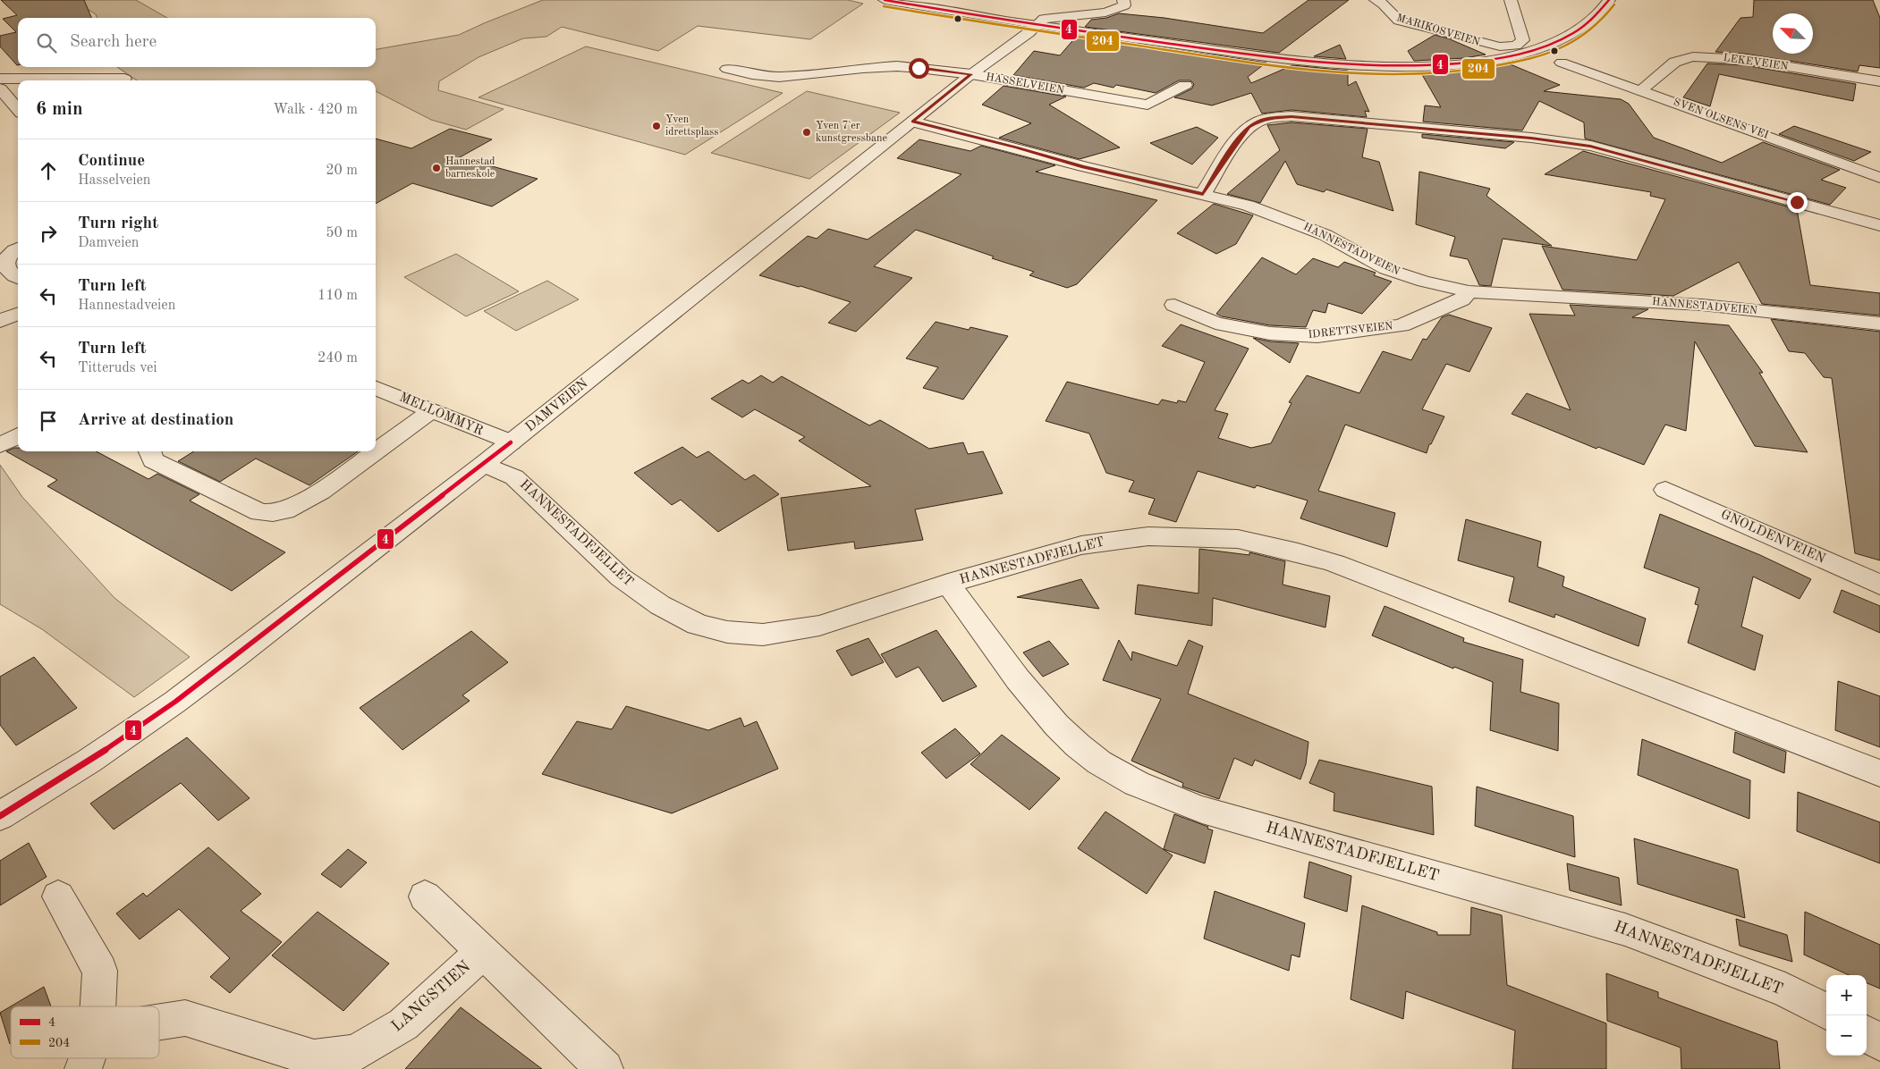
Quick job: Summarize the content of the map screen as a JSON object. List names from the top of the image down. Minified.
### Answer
{"streets":{"street":["MARIKOSVEIEN","LEKEVEIEN","HASSELVEIEN","SVEN OLSENS VEI","HANNESTADVEIEN","IDRETTSVEIEN","DAMVEIEN","MELLOMMYR","HANNESTADFJELLET","GNOLDENVEIEN","LANGSTIEN"]},"crossings":[["LEKEVEIEN","SVEN OLSENS VEI"],["HASSELVEIEN","DAMVEIEN"],["HANNESTADVEIEN","IDRETTSVEIEN"],["HANNESTADVEIEN","DAMVEIEN"],["DAMVEIEN","MELLOMMYR"],["DAMVEIEN","HANNESTADFJELLET"]],"places":["Yven idrettsplass","Yven 7'er kunstgressbane","Hannestad barneskole"],"lines":["transit line 4","transit line 204"],"legend":["4","204"],"north":"top left","page":{"search":"Search here","heading":["6 min","Walk · 420 m"],"list":[["Continue","Hasselveien","20 m"],["Turn right","Damveien","50 m"],["Turn left","Hannestadveien","110 m"],["Turn left","Titteruds vei","240 m"],"Arrive at destination"],"map_buttons":["+","−"]}}
